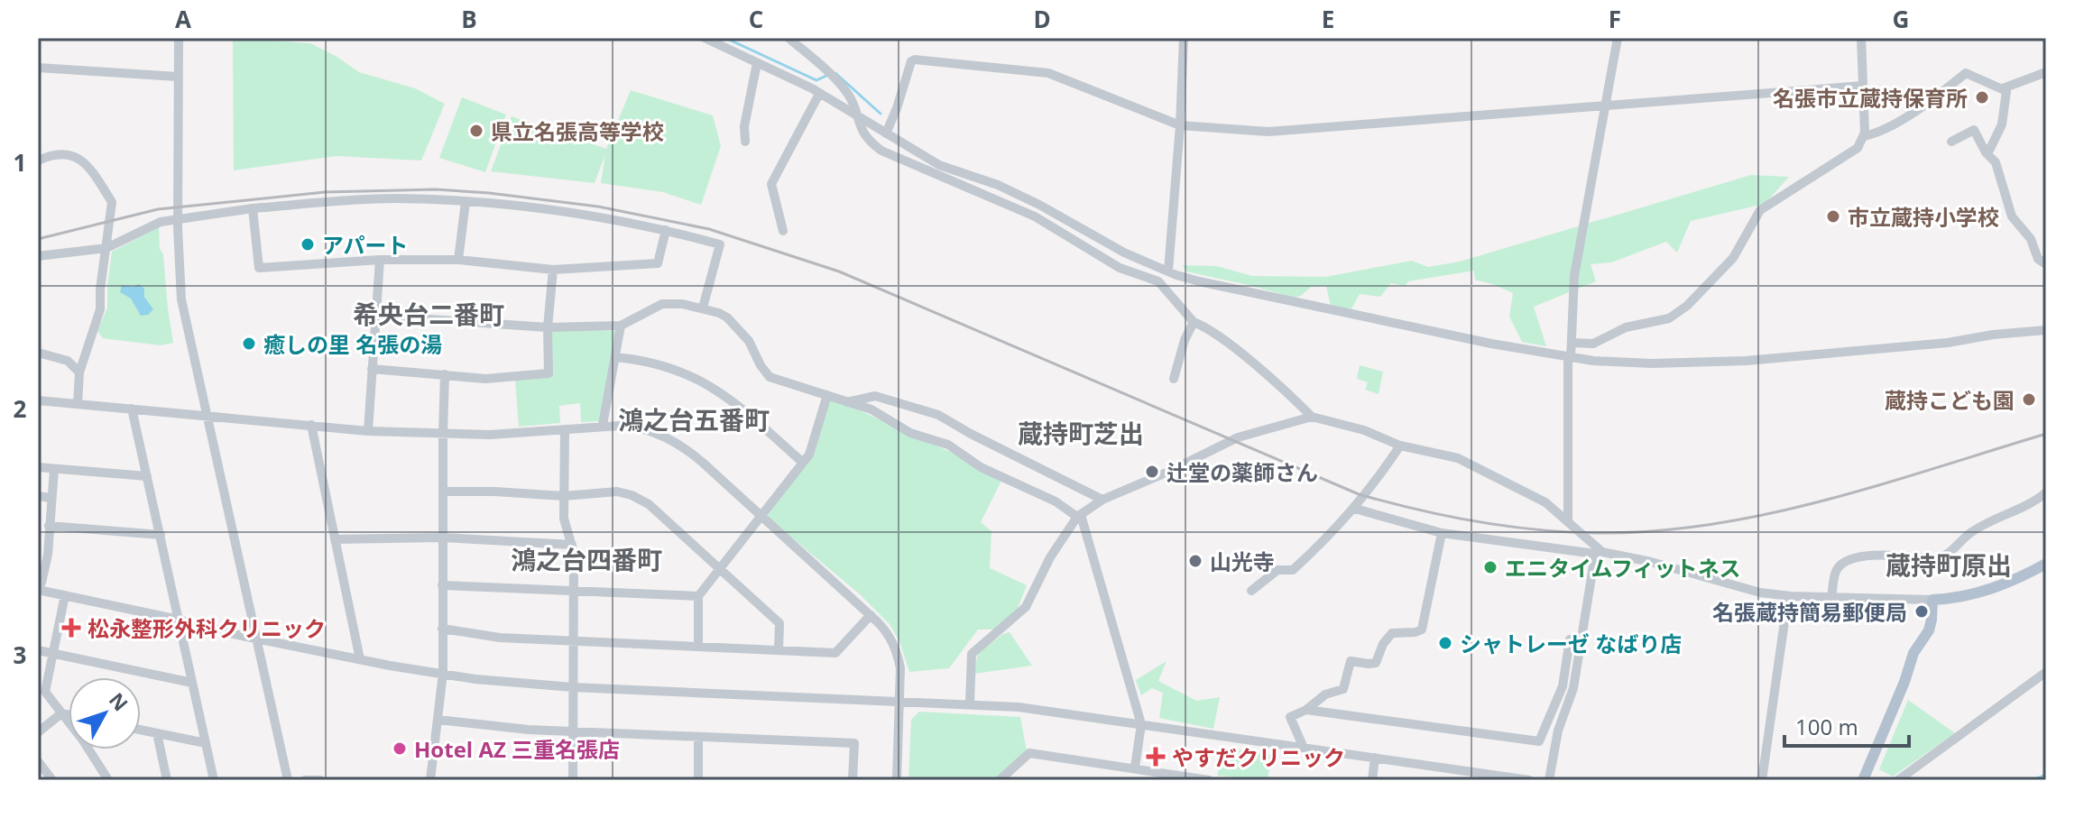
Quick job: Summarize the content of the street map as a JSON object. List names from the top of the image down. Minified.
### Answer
{"districts":["希央台二番町","鴻之台五番町","蔵持町芝出","鴻之台四番町","蔵持町原出"],"places":{"other":["名張市立蔵持保育所","県立名張高等学校","市立蔵持小学校","アパート","癒しの里 名張の湯","蔵持こども園","辻堂の薬師さん","山光寺","エニタイムフィットネス","名張蔵持簡易郵便局","シャトレーゼ なばり店","Hotel AZ 三重名張店"],"health":["松永整形外科クリニック","やすだクリニック"]},"scale_bar":"100 m","north":"top right","grid":{"columns":["A","B","C","D","E","F","G"],"rows":["1","2","3"]}}
